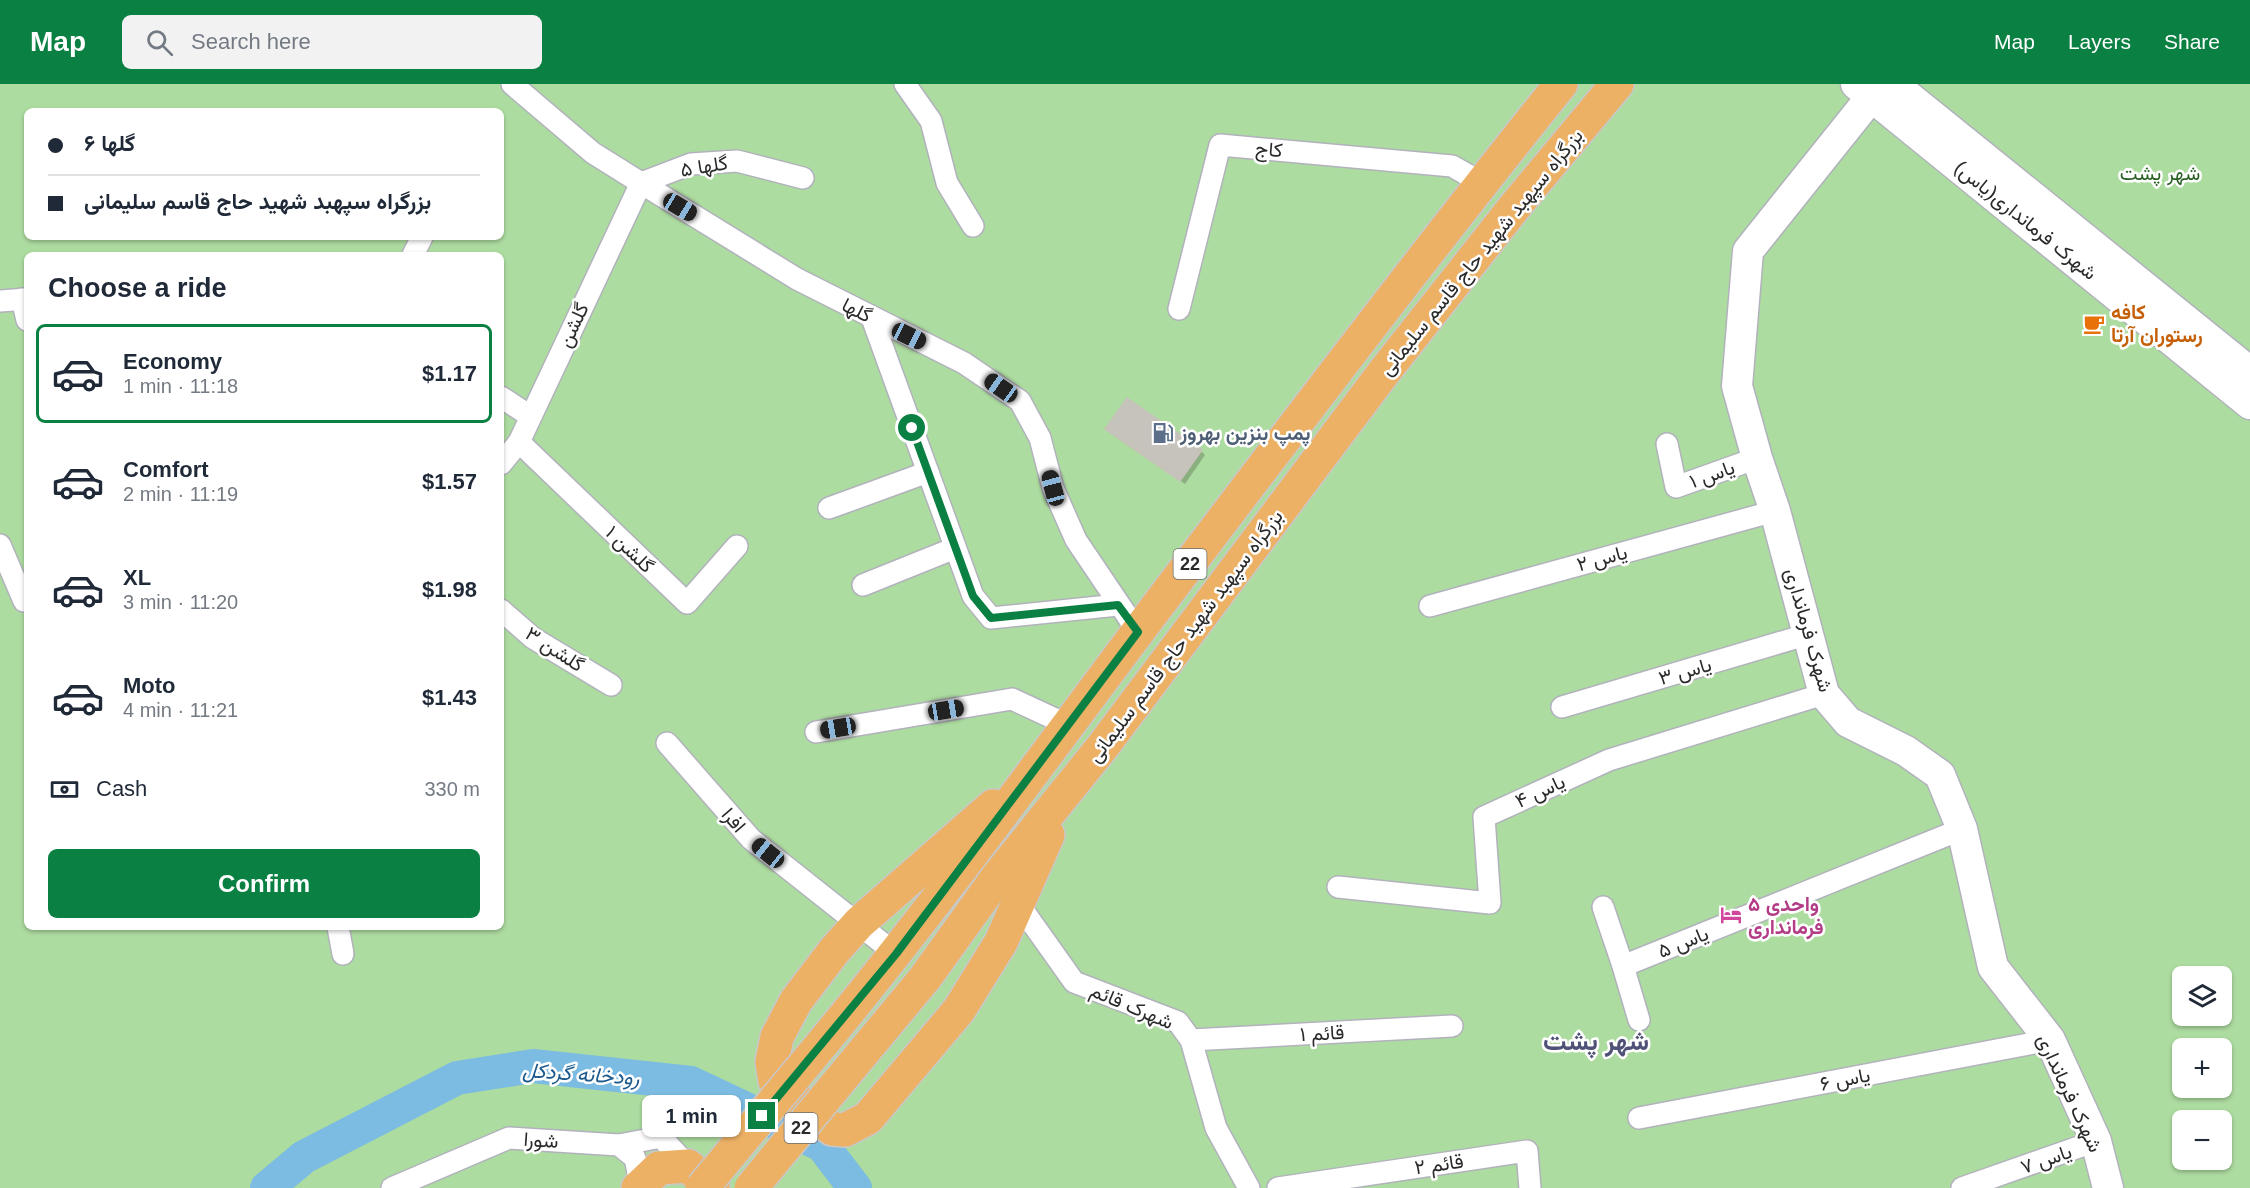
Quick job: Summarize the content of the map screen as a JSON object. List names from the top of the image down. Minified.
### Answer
{"streets":{"highway":["بزرگراه سپهبد شهید حاج قاسم سلیمانی","22"],"street":["کاج","گلها ۵","شهرک فرمانداری(یاس)","گلها","گلشن","یاس ۱","گلشن ۱","یاس ۲","شهرک فرمانداری","گلشن ۳","یاس ۳","یاس ۴","افرا","یاس ۵","شهرک قائم","قائم ۱","یاس ۶","شورا","یاس ۷","قائم ۲"]},"crossings":[["کاج","بزرگراه سپهبد شهید حاج قاسم سلیمانی"],["گلها ۵","گلها"],["گلها ۵","گلشن"],["شهرک فرمانداری(یاس)","شهرک فرمانداری"],["بزرگراه سپهبد شهید حاج قاسم سلیمانی","گلها"],["بزرگراه سپهبد شهید حاج قاسم سلیمانی","افرا"],["بزرگراه سپهبد شهید حاج قاسم سلیمانی","شهرک قائم"],["بزرگراه سپهبد شهید حاج قاسم سلیمانی","شورا"],["گلها","گلشن"],["گلشن","گلشن ۱"],["یاس ۱","شهرک فرمانداری"],["یاس ۲","شهرک فرمانداری"],["شهرک فرمانداری","یاس ۳"],["شهرک فرمانداری","یاس ۴"],["شهرک فرمانداری","یاس ۵"],["شهرک فرمانداری","یاس ۶"],["شهرک فرمانداری","یاس ۷"],["شهرک قائم","قائم ۱"]],"districts":["شهر پشت"],"water":["رودخانه گردکل"],"parks":["شهر پشت"],"places":{"cafe":["کافه رستوران آرتا"],"fuel station":["پمپ بنزین بهروز"],"hotel":["۵ واحدی فرمانداری"]},"page":{"header":"Map","search":"Search here","nav":["Map","Layers","Share"],"banner":["گلها ۶","بزرگراه سپهبد شهید حاج قاسم سلیمانی"],"heading":"Choose a ride","list":[{"name":"Economy","note":"1 min · 11:18","value":"$1.17"},{"name":"Comfort","note":"2 min · 11:19","value":"$1.57"},{"name":"XL","note":"3 min · 11:20","value":"$1.98"},{"name":"Moto","note":"4 min · 11:21","value":"$1.43"}],"pay":["Cash","330 m"],"buttons":"Confirm","map_buttons":["+","−"],"bubble":"1 min"}}
